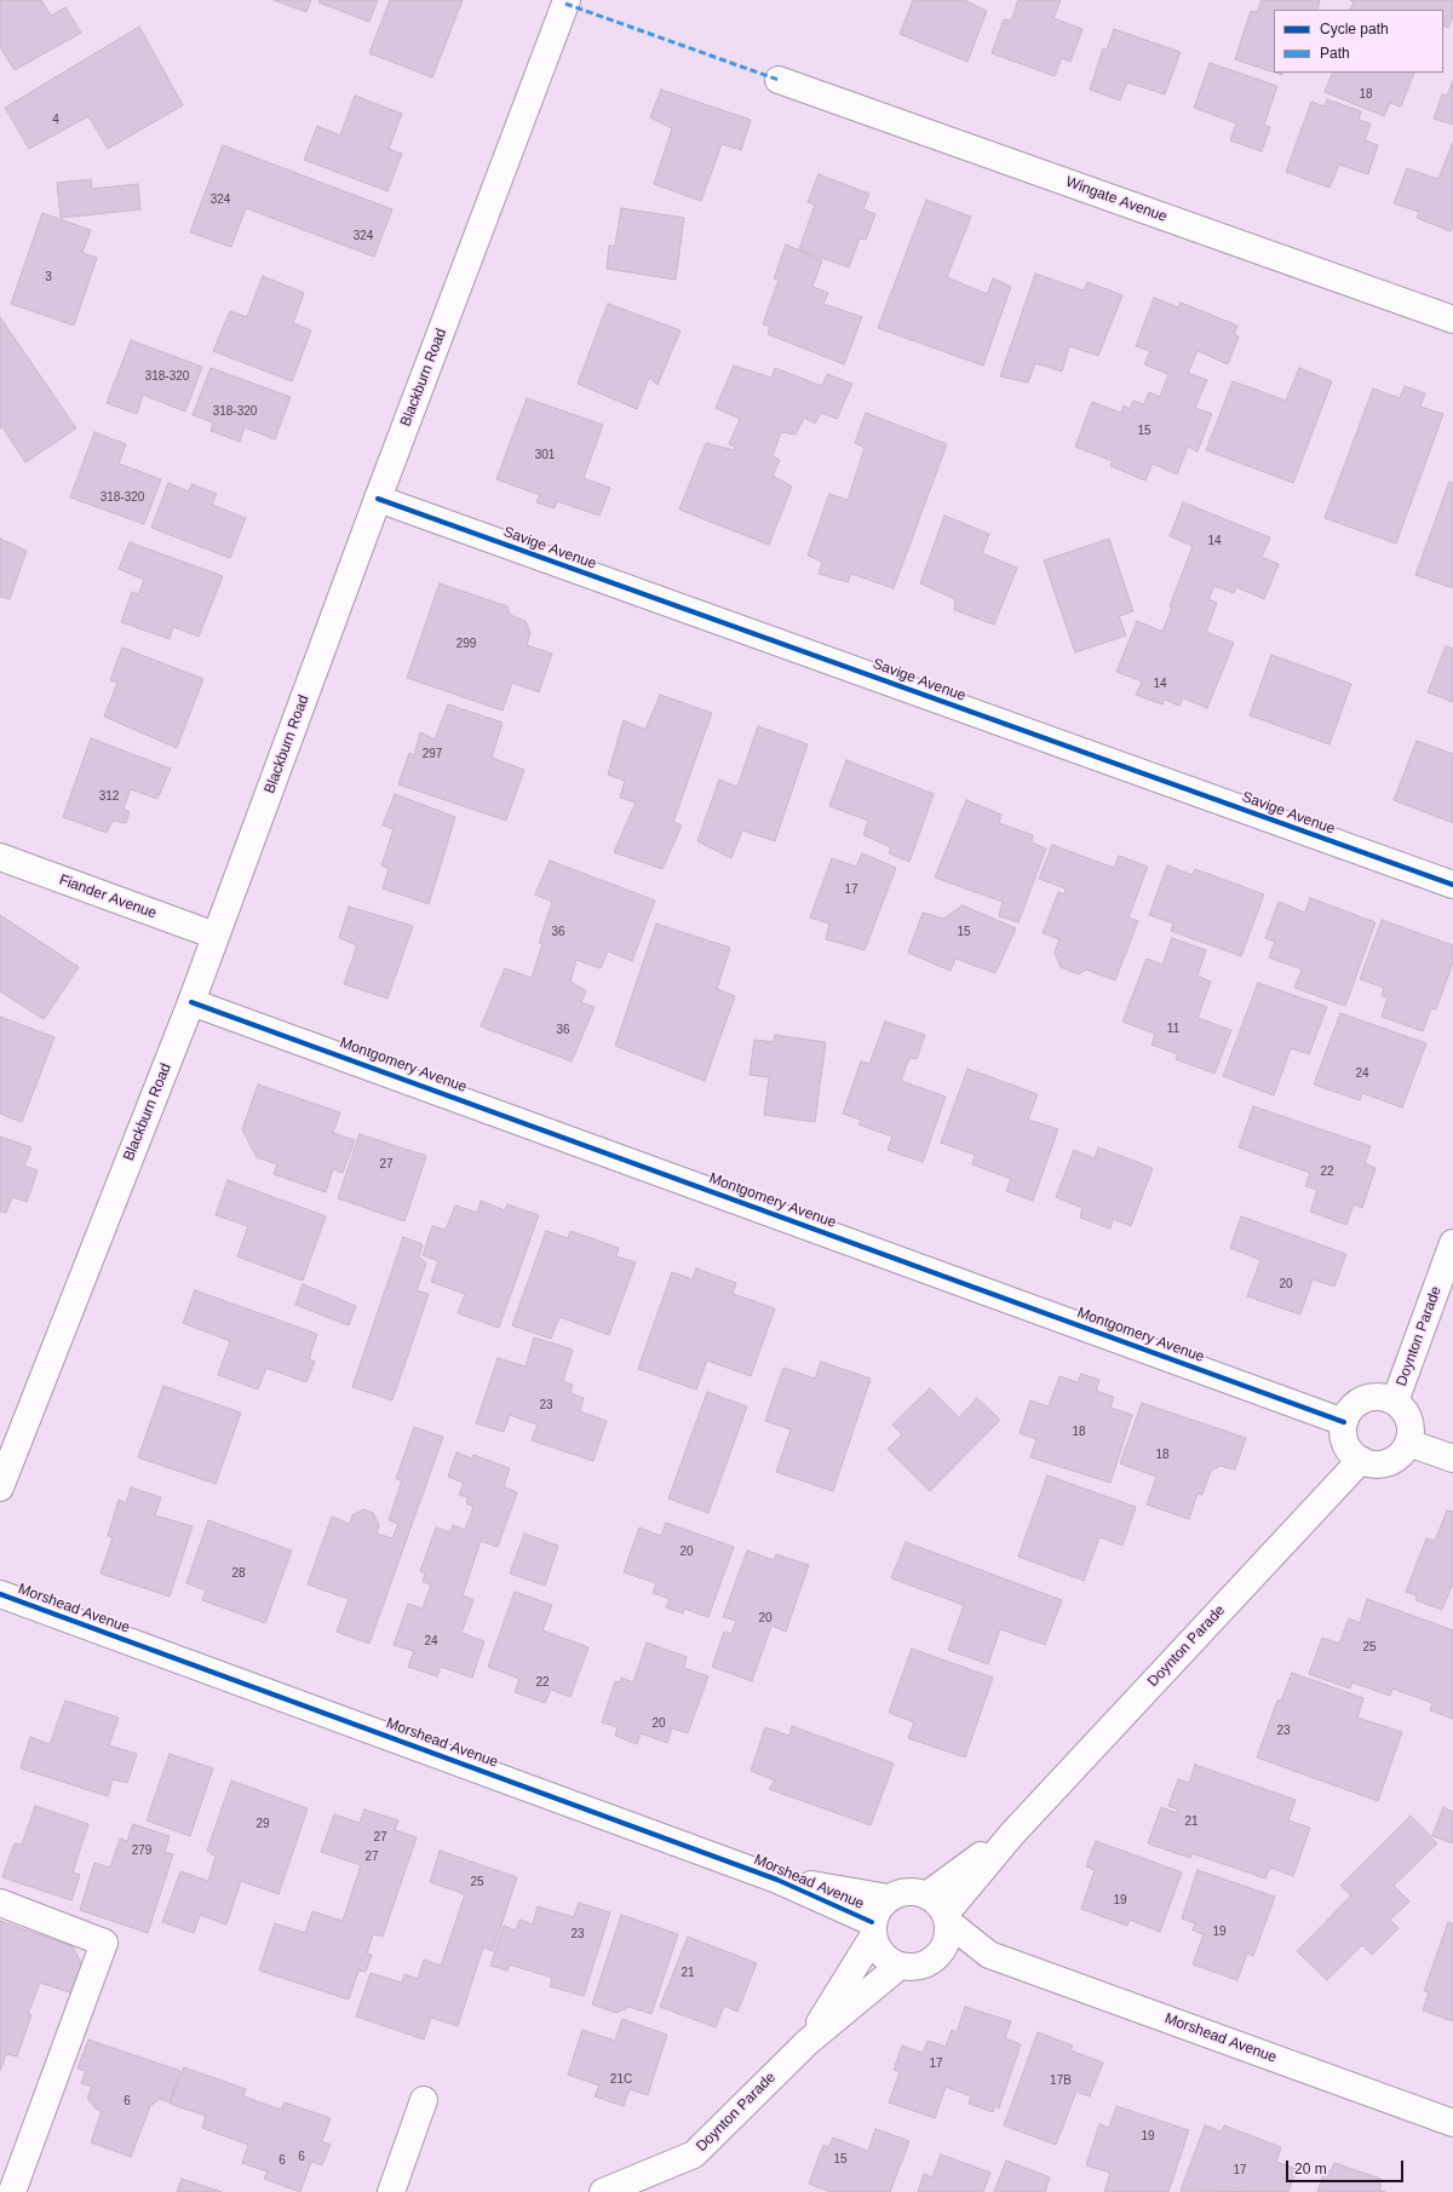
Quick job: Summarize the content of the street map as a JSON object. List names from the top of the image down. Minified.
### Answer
{"streets":{"street":["Wingate Avenue","Blackburn Road","Savige Avenue","Fiander Avenue","Montgomery Avenue","Doynton Parade","Morshead Avenue"]},"crossings":[["Blackburn Road","Savige Avenue"],["Blackburn Road","Fiander Avenue"],["Blackburn Road","Montgomery Avenue"],["Montgomery Avenue","Doynton Parade"],["Doynton Parade","Morshead Avenue"]],"house_numbers":["18","4","324","324","3","318-320","318-320","15","301","318-320","14","299","14","297","312","17","36","15","11","36","24","27","22","20","23","18","18","20","28","20","24","25","22","20","23","21","29","27","279","27","25","19","19","23","21","17","21C","17B","6","19","6","15","6","17"],"legend":["Cycle path","Path"],"scale_bar":"20 m"}
